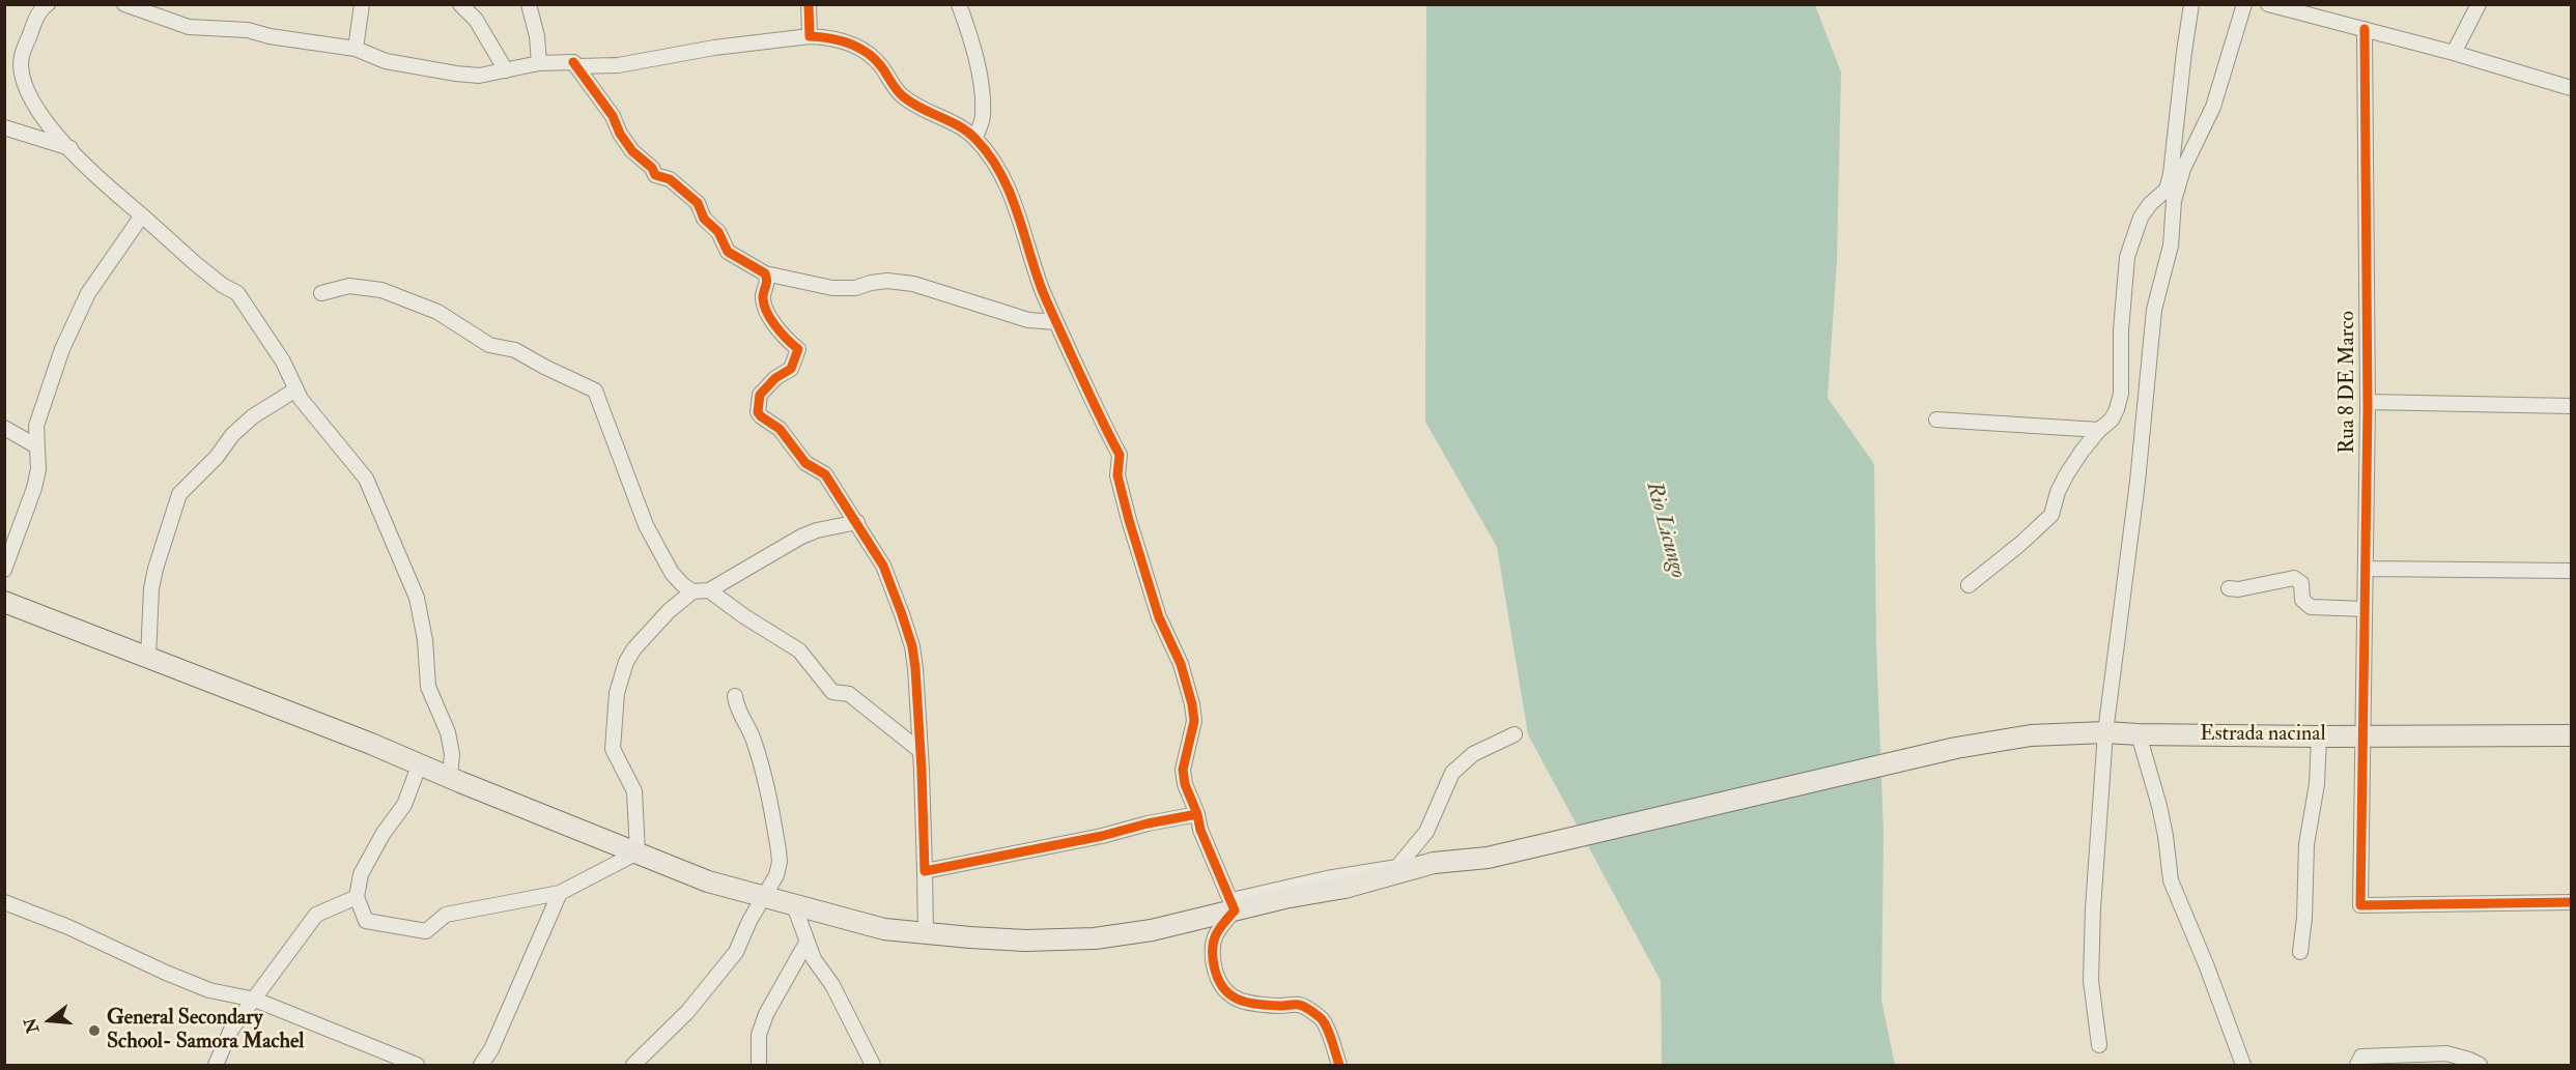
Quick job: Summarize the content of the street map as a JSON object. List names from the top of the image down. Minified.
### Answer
{"streets":{"highway":["Estrada nacinal"],"street":["Rua 8 DE Marco"]},"crossings":[["Rua 8 DE Marco","Estrada nacinal"]],"water":["Rio Licungo"],"places":["General Secondary School- Samora Machel"],"north":"left"}
